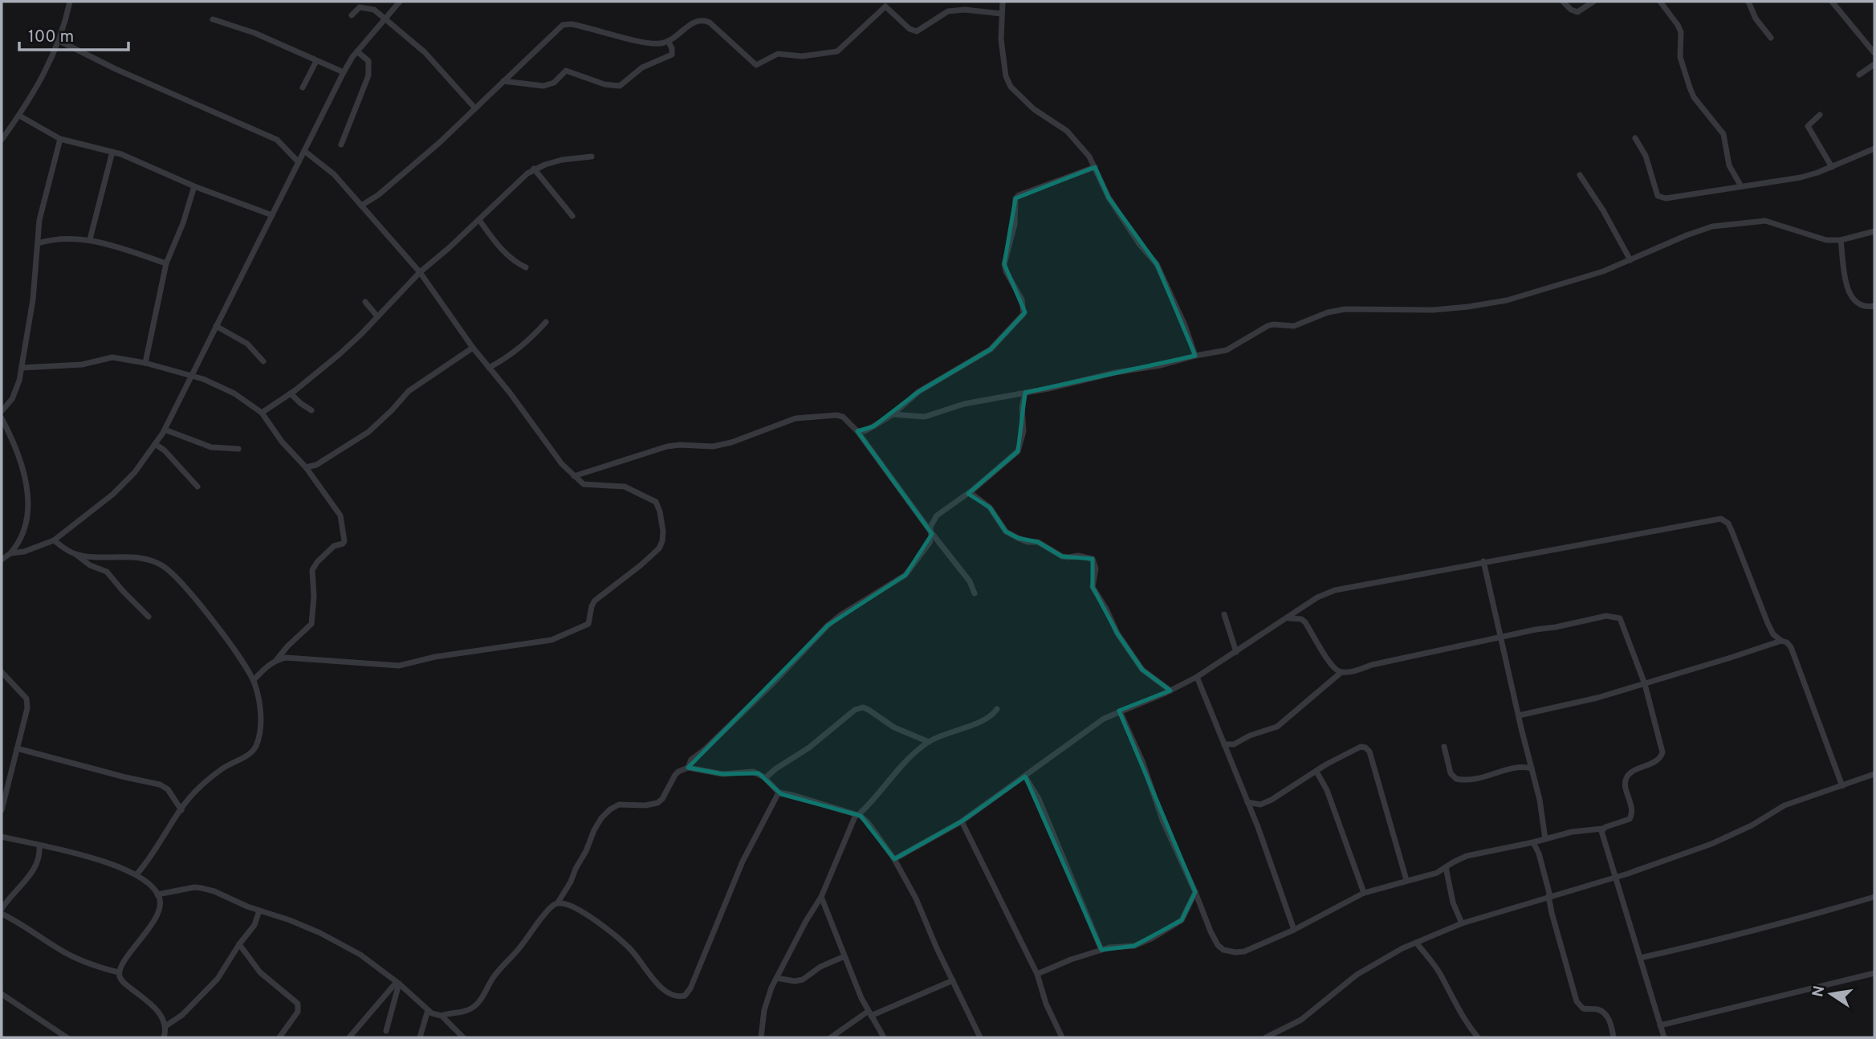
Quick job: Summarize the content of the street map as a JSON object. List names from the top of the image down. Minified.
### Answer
{"scale_bar":"100 m","north":"left"}
